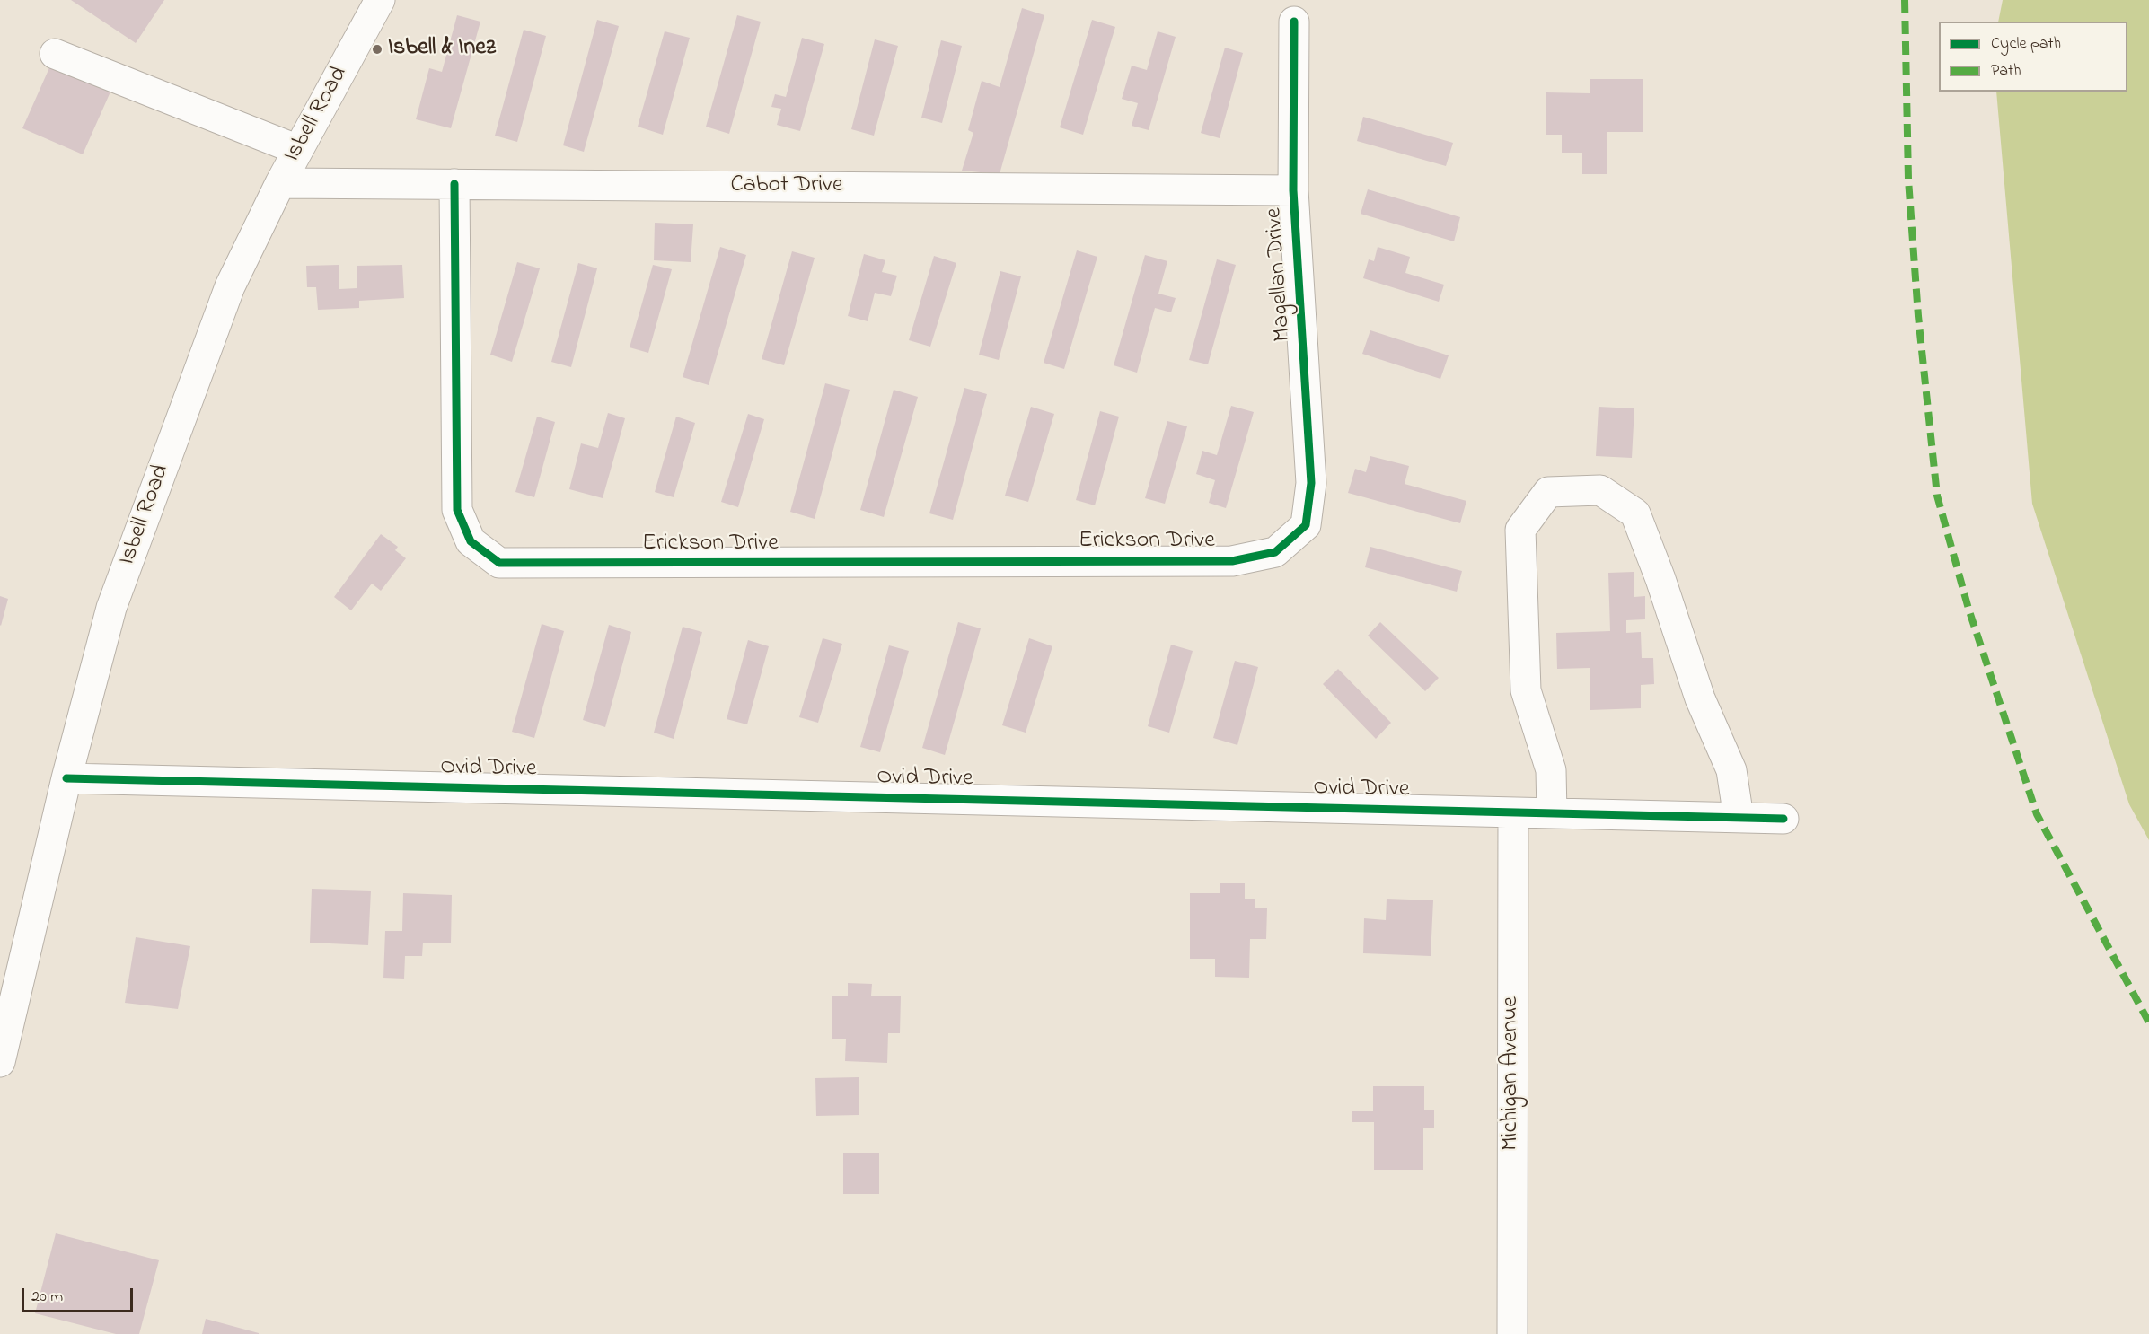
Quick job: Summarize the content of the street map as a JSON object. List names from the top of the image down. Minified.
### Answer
{"streets":{"street":["Isbell Road","Cabot Drive","Magellan Drive","Erickson Drive","Ovid Drive","Michigan Avenue"]},"crossings":[["Isbell Road","Cabot Drive"],["Isbell Road","Ovid Drive"],["Cabot Drive","Magellan Drive"],["Cabot Drive","Erickson Drive"],["Magellan Drive","Erickson Drive"],["Ovid Drive","Michigan Avenue"]],"places":["Isbell & Inez"],"legend":["Cycle path","Path"],"scale_bar":"20 m"}
